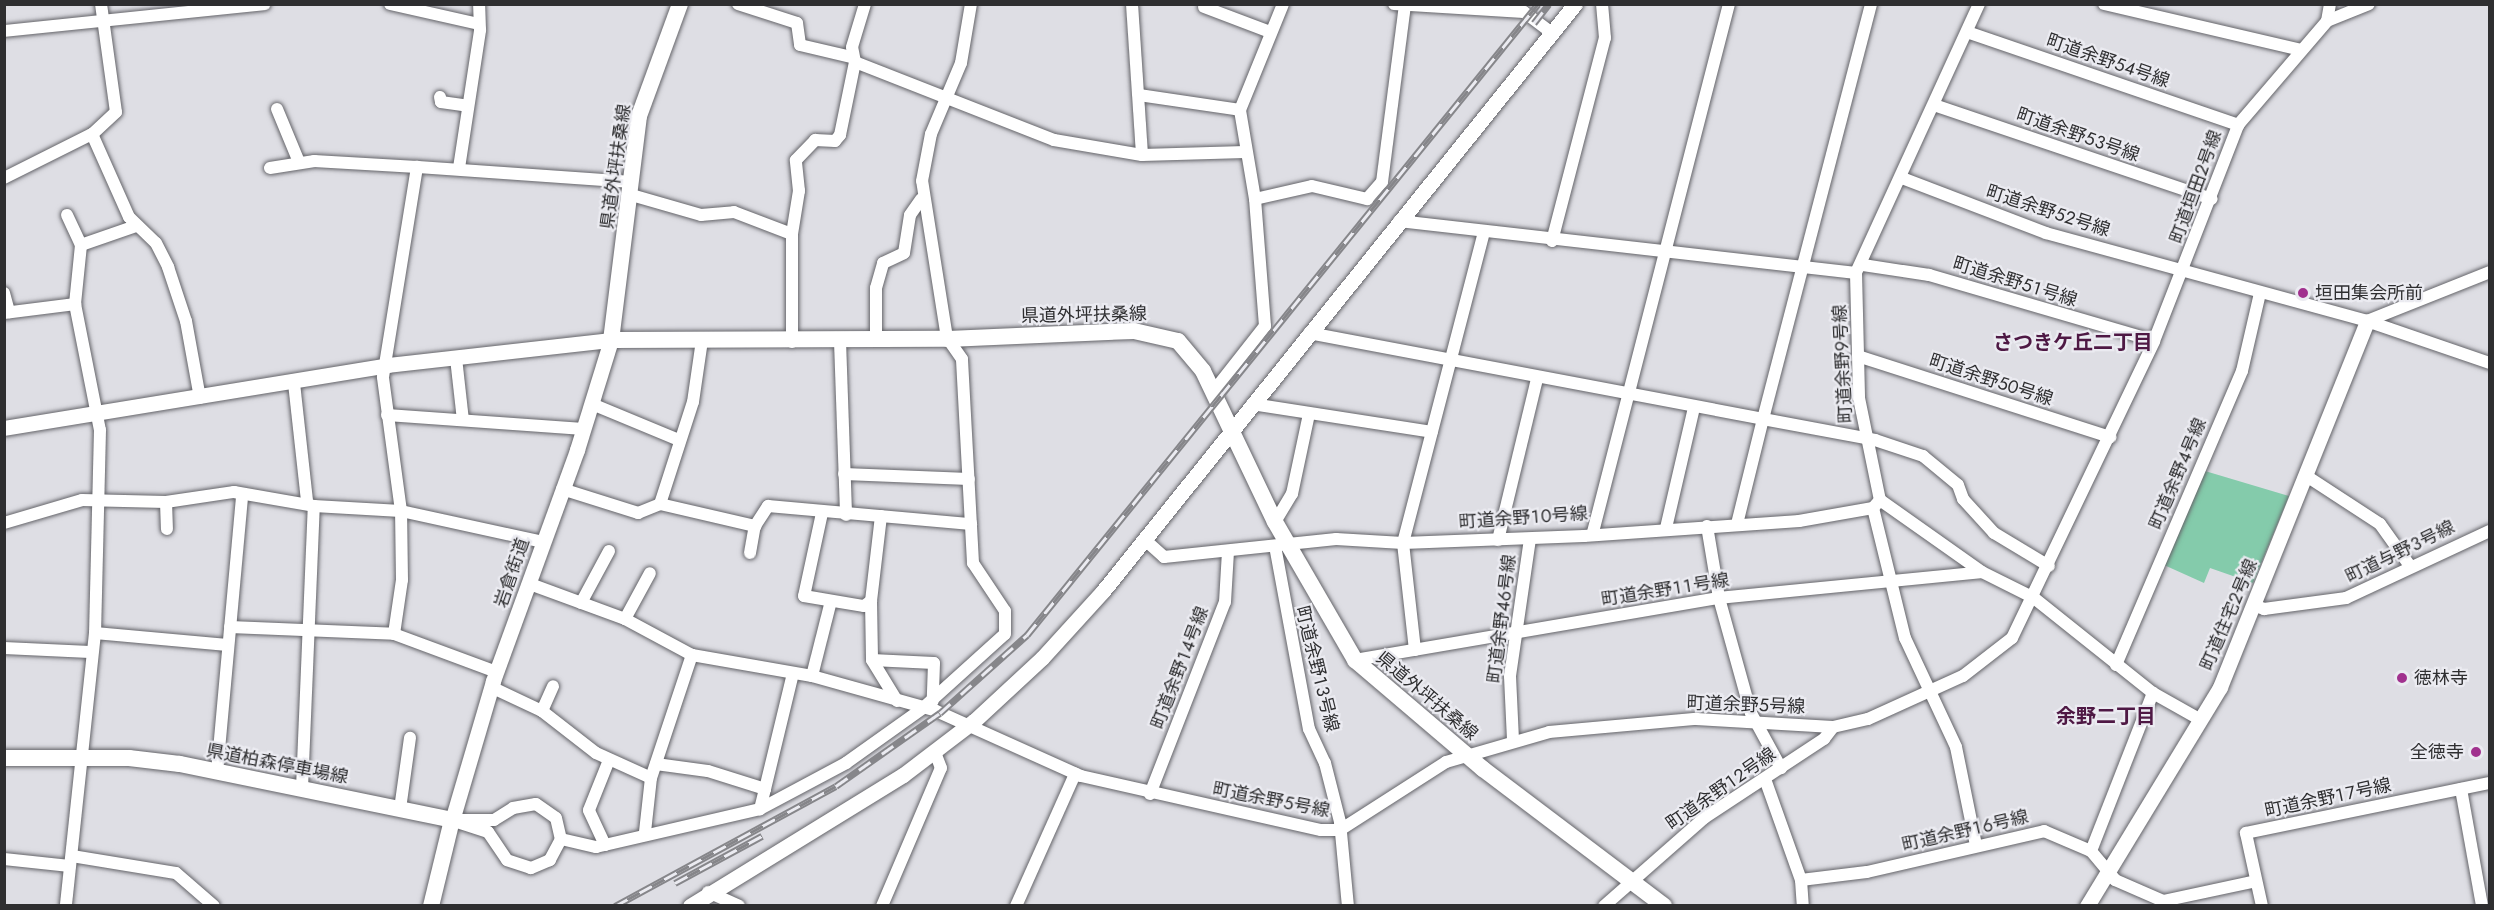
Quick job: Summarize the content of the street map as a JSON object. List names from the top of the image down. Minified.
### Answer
{"streets":{"main road":["県道外坪扶桑線","県道柏森停車場線"],"street":["町道余野５４号線","町道余野５３号線","町道垣田２号線","町道余野５２号線","町道余野５１号線","町道余野９号線","町道余野５０号線","町道余野４号線","町道余野１０号線","町道与野３号線","岩倉街道","町道余野１１号線","町道住宅２号線","町道余野４６号線","町道余野１４号線","町道余野１３号線","町道余野５号線","町道余野１２号線","町道余野１７号線","町道余野１６号線"]},"crossings":[["町道余野５４号線","町道垣田２号線"],["町道余野５４号線","町道余野９号線"],["町道余野５３号線","町道垣田２号線"],["町道余野５３号線","町道余野９号線"],["県道外坪扶桑線","町道余野１０号線"],["県道外坪扶桑線","岩倉街道"],["県道外坪扶桑線","町道余野１１号線"],["県道外坪扶桑線","町道余野１３号線"],["県道外坪扶桑線","町道余野５号線"],["県道外坪扶桑線","町道余野１２号線"],["町道垣田２号線","町道余野５２号線"],["町道垣田２号線","町道余野５号線"],["町道余野５２号線","町道余野９号線"],["町道余野５２号線","町道余野４号線"],["町道余野５２号線","町道住宅２号線"],["町道余野５２号線","町道余野５号線"],["町道余野５１号線","町道余野９号線"],["町道余野５１号線","町道余野５号線"],["町道余野９号線","町道余野５０号線"],["町道余野９号線","町道余野１０号線"],["町道余野９号線","町道余野１１号線"],["町道余野９号線","町道余野５号線"],["町道余野９号線","町道余野１６号線"],["町道余野５０号線","町道余野５号線"],["町道余野１０号線","町道余野４６号線"],["町道余野１０号線","町道余野１４号線"],["町道余野１０号線","町道余野１３号線"],["町道与野３号線","町道住宅２号線"],["岩倉街道","町道余野５号線"],["岩倉街道","県道柏森停車場線"],["町道余野１１号線","町道余野４６号線"],["町道住宅２号線","町道余野１６号線"],["町道余野４６号線","町道余野５号線"],["町道余野１４号線","町道余野５号線"],["町道余野１３号線","町道余野５号線"],["町道余野５号線","町道余野１２号線"],["町道余野１７号線","町道余野１６号線"]],"districts":["さつきケ丘二丁目","余野二丁目"],"places":["垣田集会所前","徳林寺","全徳寺"]}
